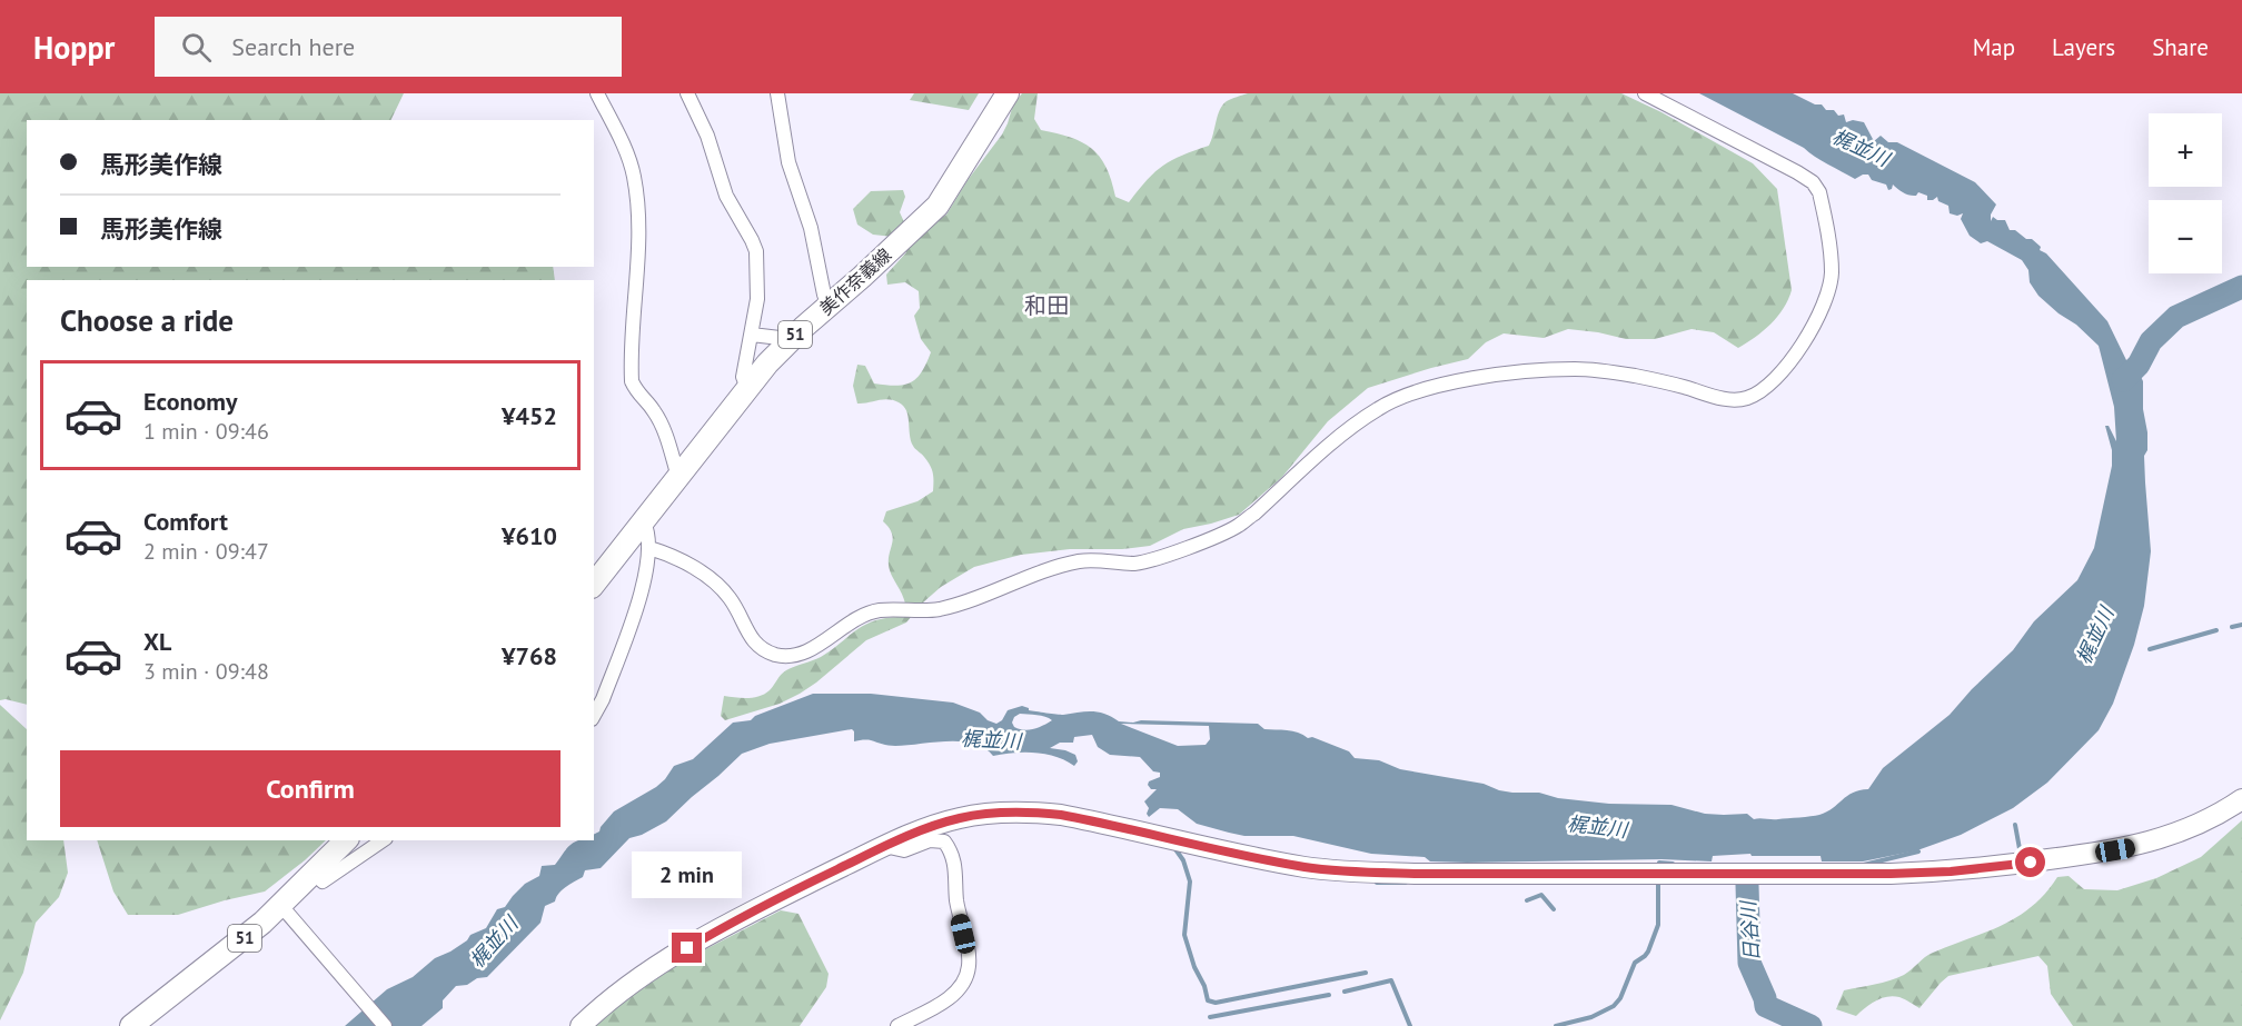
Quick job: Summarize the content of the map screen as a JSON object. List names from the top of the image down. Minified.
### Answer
{"streets":{"main road":["美作奈義線","51"]},"districts":["和田"],"water":["梶並川","日谷川"],"page":{"header":"Hoppr","search":"Search here","nav":["Map","Layers","Share"],"map_buttons":["+","−"],"banner":["馬形美作線","馬形美作線"],"heading":"Choose a ride","list":[{"name":"Economy","note":"1 min · 09:46","value":"¥452"},{"name":"Comfort","note":"2 min · 09:47","value":"¥610"},{"name":"XL","note":"3 min · 09:48","value":"¥768"}],"buttons":"Confirm","bubble":"2 min"}}
